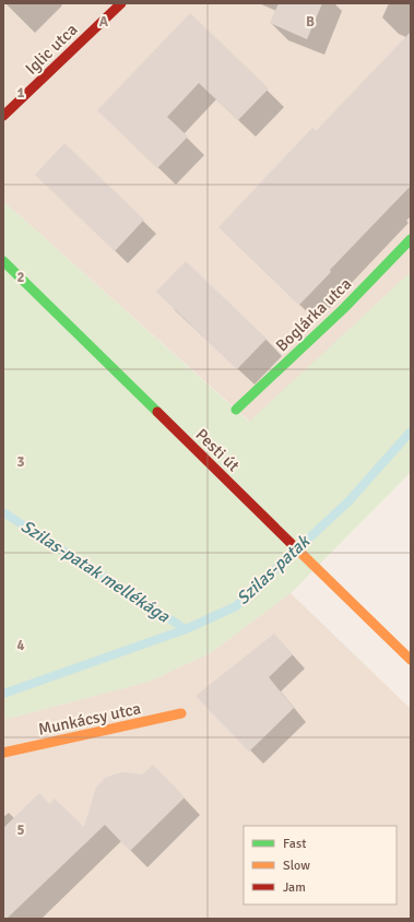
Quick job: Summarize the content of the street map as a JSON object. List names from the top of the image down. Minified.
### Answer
{"streets":{"street":["Iglic utca","Boglárka utca","Pesti út","Munkácsy utca"]},"water":["Szilas-patak","Szilas-patak mellékága"],"legend":["Fast","Slow","Jam"],"grid":{"columns":["A","B"],"rows":["1","2","3","4","5"]}}
